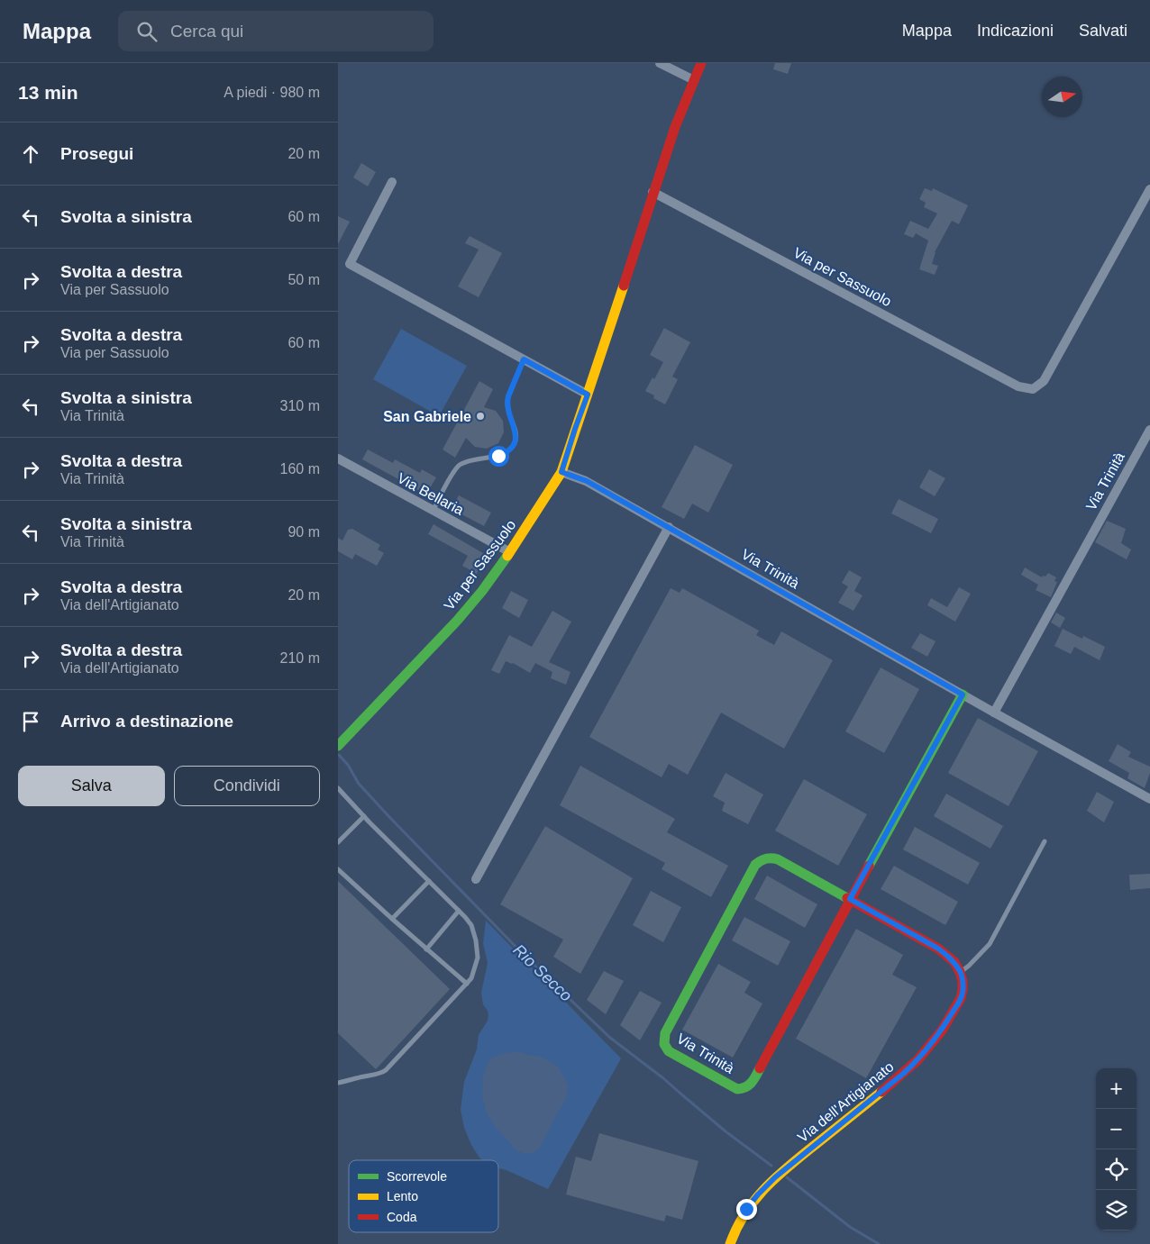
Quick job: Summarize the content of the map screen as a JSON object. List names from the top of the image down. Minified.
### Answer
{"streets":{"street":["Via per Sassuolo","Via Trinità","Via Bellaria","Via dell'Artigianato"]},"crossings":[["Via per Sassuolo","Via Trinità"],["Via per Sassuolo","Via Bellaria"],["Via Trinità","Via dell'Artigianato"]],"water":["Rio Secco"],"places":["San Gabriele"],"legend":["Scorrevole","Lento","Coda"],"north":"right","page":{"header":"Mappa","search":"Cerca qui","nav":["Mappa","Indicazioni","Salvati"],"heading":["13 min","A piedi · 980 m"],"list":[["Prosegui","20 m"],["Svolta a sinistra","60 m"],["Svolta a destra","Via per Sassuolo","50 m"],["Svolta a destra","Via per Sassuolo","60 m"],["Svolta a sinistra","Via Trinità","310 m"],["Svolta a destra","Via Trinità","160 m"],["Svolta a sinistra","Via Trinità","90 m"],["Svolta a destra","Via dell'Artigianato","20 m"],["Svolta a destra","Via dell'Artigianato","210 m"],"Arrivo a destinazione"],"buttons":["Salva","Condividi"],"map_buttons":["+","−"]}}
